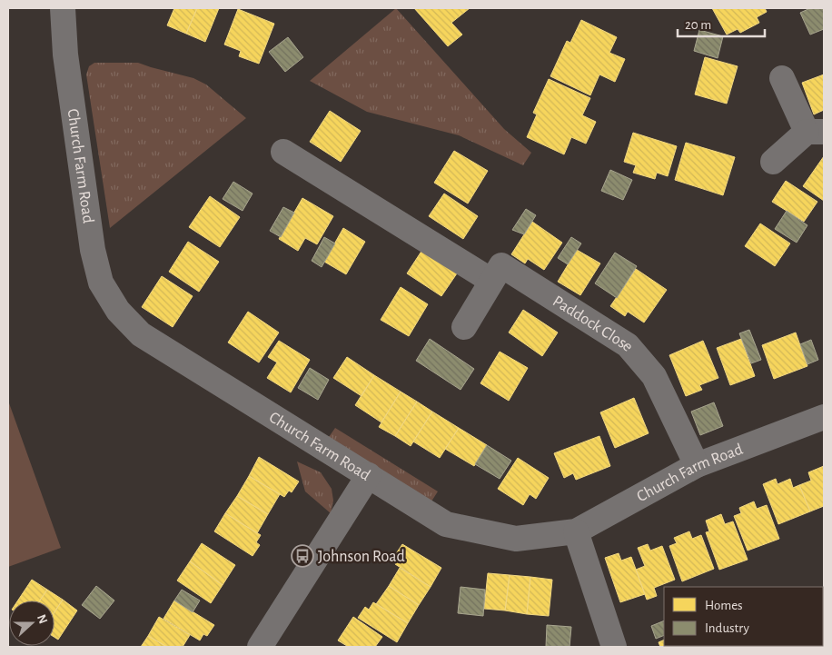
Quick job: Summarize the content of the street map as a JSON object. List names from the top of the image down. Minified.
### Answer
{"streets":{"street":["Church Farm Road","Paddock Close"]},"crossings":[["Church Farm Road","Paddock Close"]],"places":{"bus stop":["Johnson Road"]},"legend":["Homes","Industry"],"scale_bar":"20 m","north":"right"}
